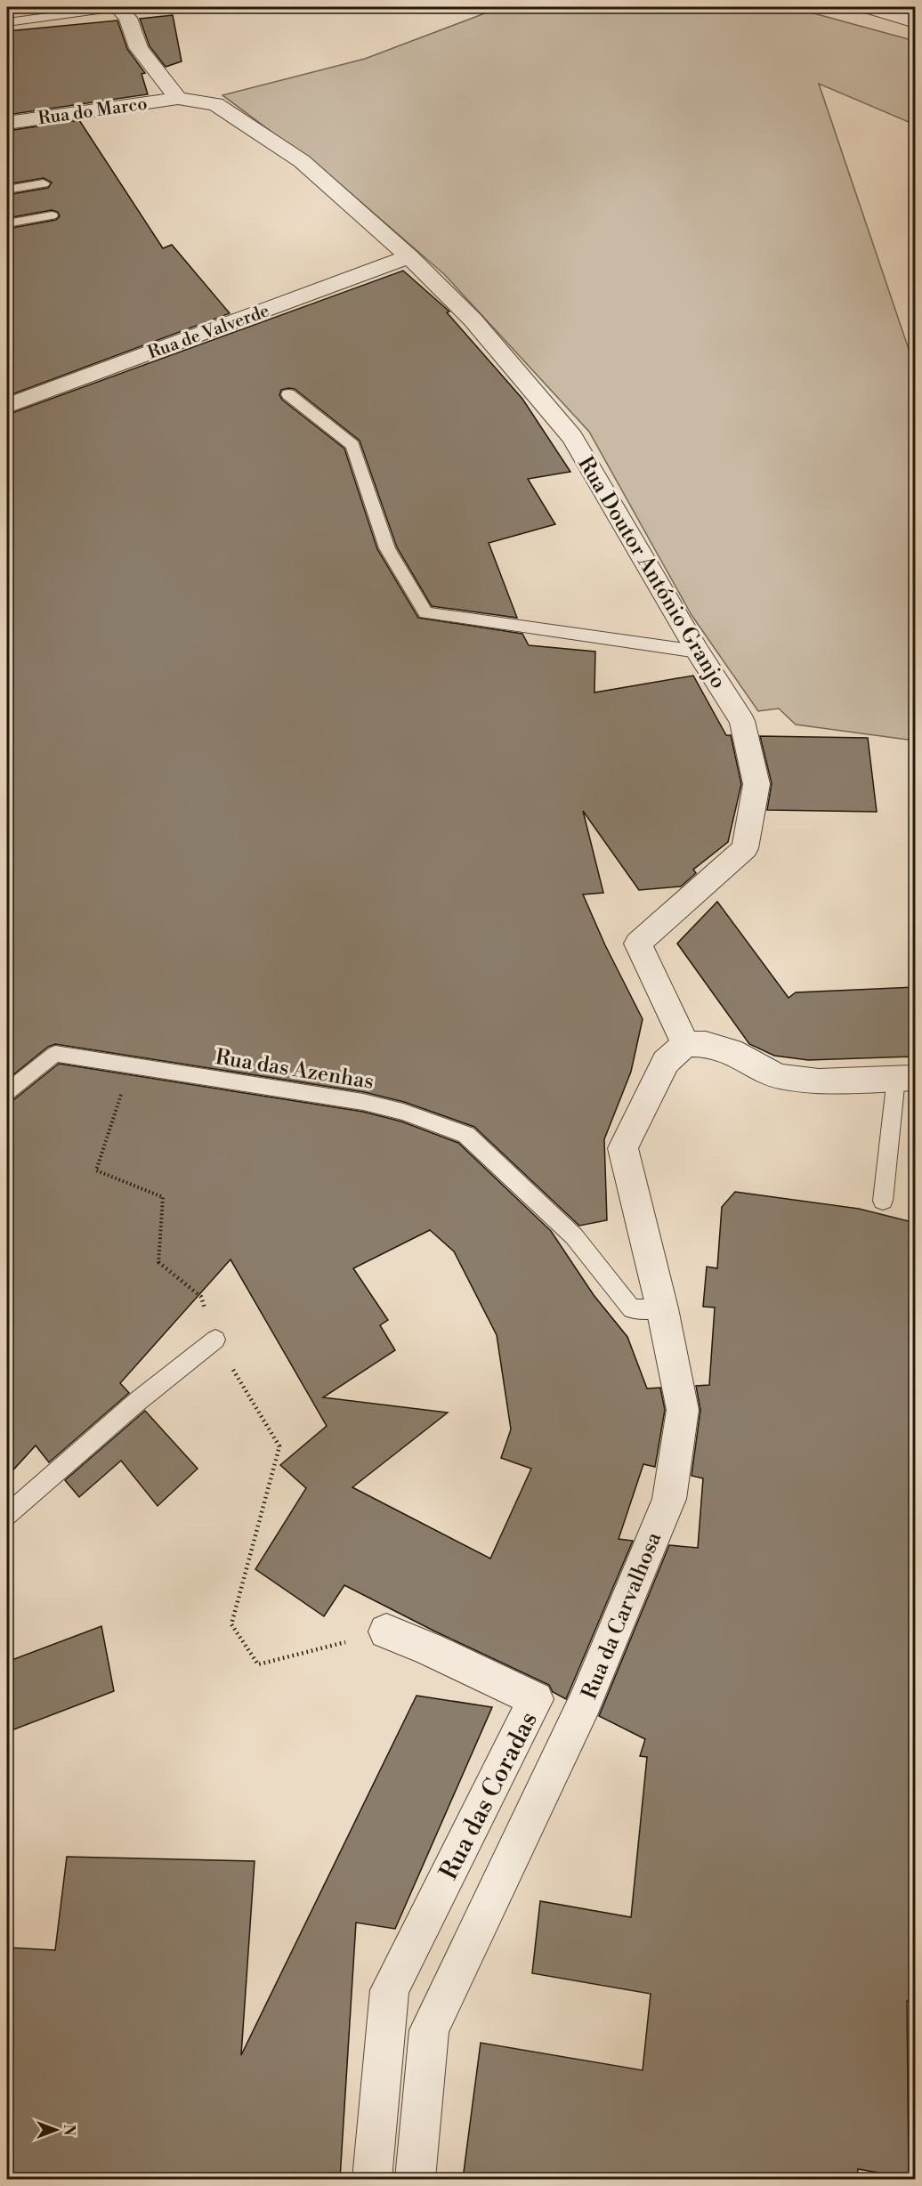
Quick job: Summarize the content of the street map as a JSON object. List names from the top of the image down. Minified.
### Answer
{"streets":{"street":["Rua do Marco","Rua de Valverde","Rua Doutor António Granjo","Rua da Carvalhosa","Rua das Coradas"],"lane":["Rua das Azenhas"]},"crossings":[["Rua do Marco","Rua Doutor António Granjo"],["Rua de Valverde","Rua Doutor António Granjo"],["Rua Doutor António Granjo","Rua da Carvalhosa"],["Rua das Azenhas","Rua da Carvalhosa"]],"north":"right"}
